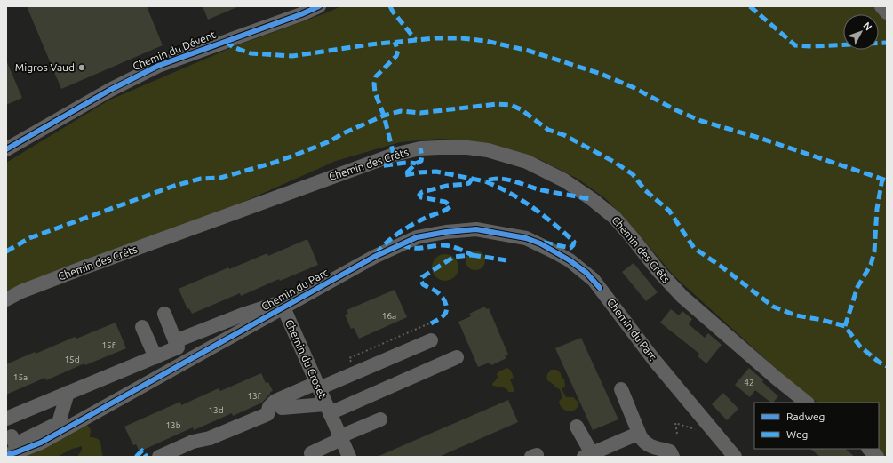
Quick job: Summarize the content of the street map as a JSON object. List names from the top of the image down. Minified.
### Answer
{"streets":{"street":["Chemin du Dévent","Chemin des Crêts","Chemin du Parc","Chemin du Croset"]},"crossings":[["Chemin du Parc","Chemin du Croset"]],"places":["Migros Vaud"],"house_numbers":["16a","15f","15d","15a","42","13f","13d","13b"],"legend":["Radweg","Weg"],"north":"top right"}
